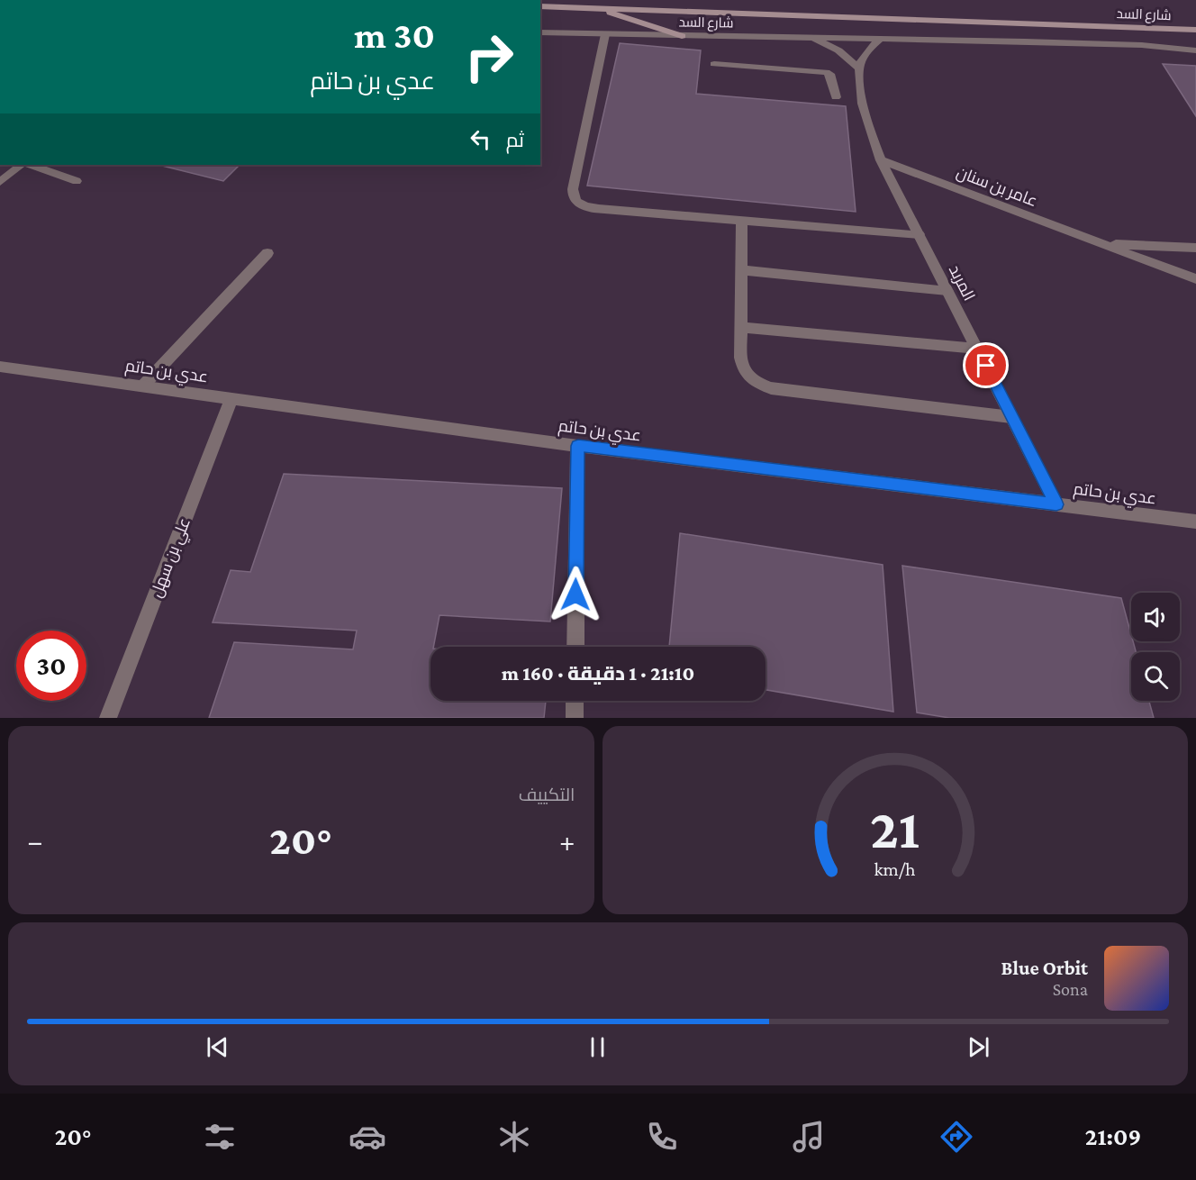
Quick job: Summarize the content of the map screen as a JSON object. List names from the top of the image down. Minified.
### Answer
{"streets":{"main road":["شارع السد"],"street":["عامر بن سنان","المربد","عدي بن حاتم","علي بن سهل"]},"crossings":[["عامر بن سنان","المربد"],["المربد","عدي بن حاتم"],["عدي بن حاتم","علي بن سهل"]],"page":{"turn":["30 m","عدي بن حاتم"],"then":"ثم","limit":"30","trip":"21:10 · 1 دقيقة · 160 m","tile":"التكييف","heat":["−","20°","+"],"song":["Blue Orbit","Sona"],"tabs":["21:09","20°"],"gauge":["21","km/h"]}}
